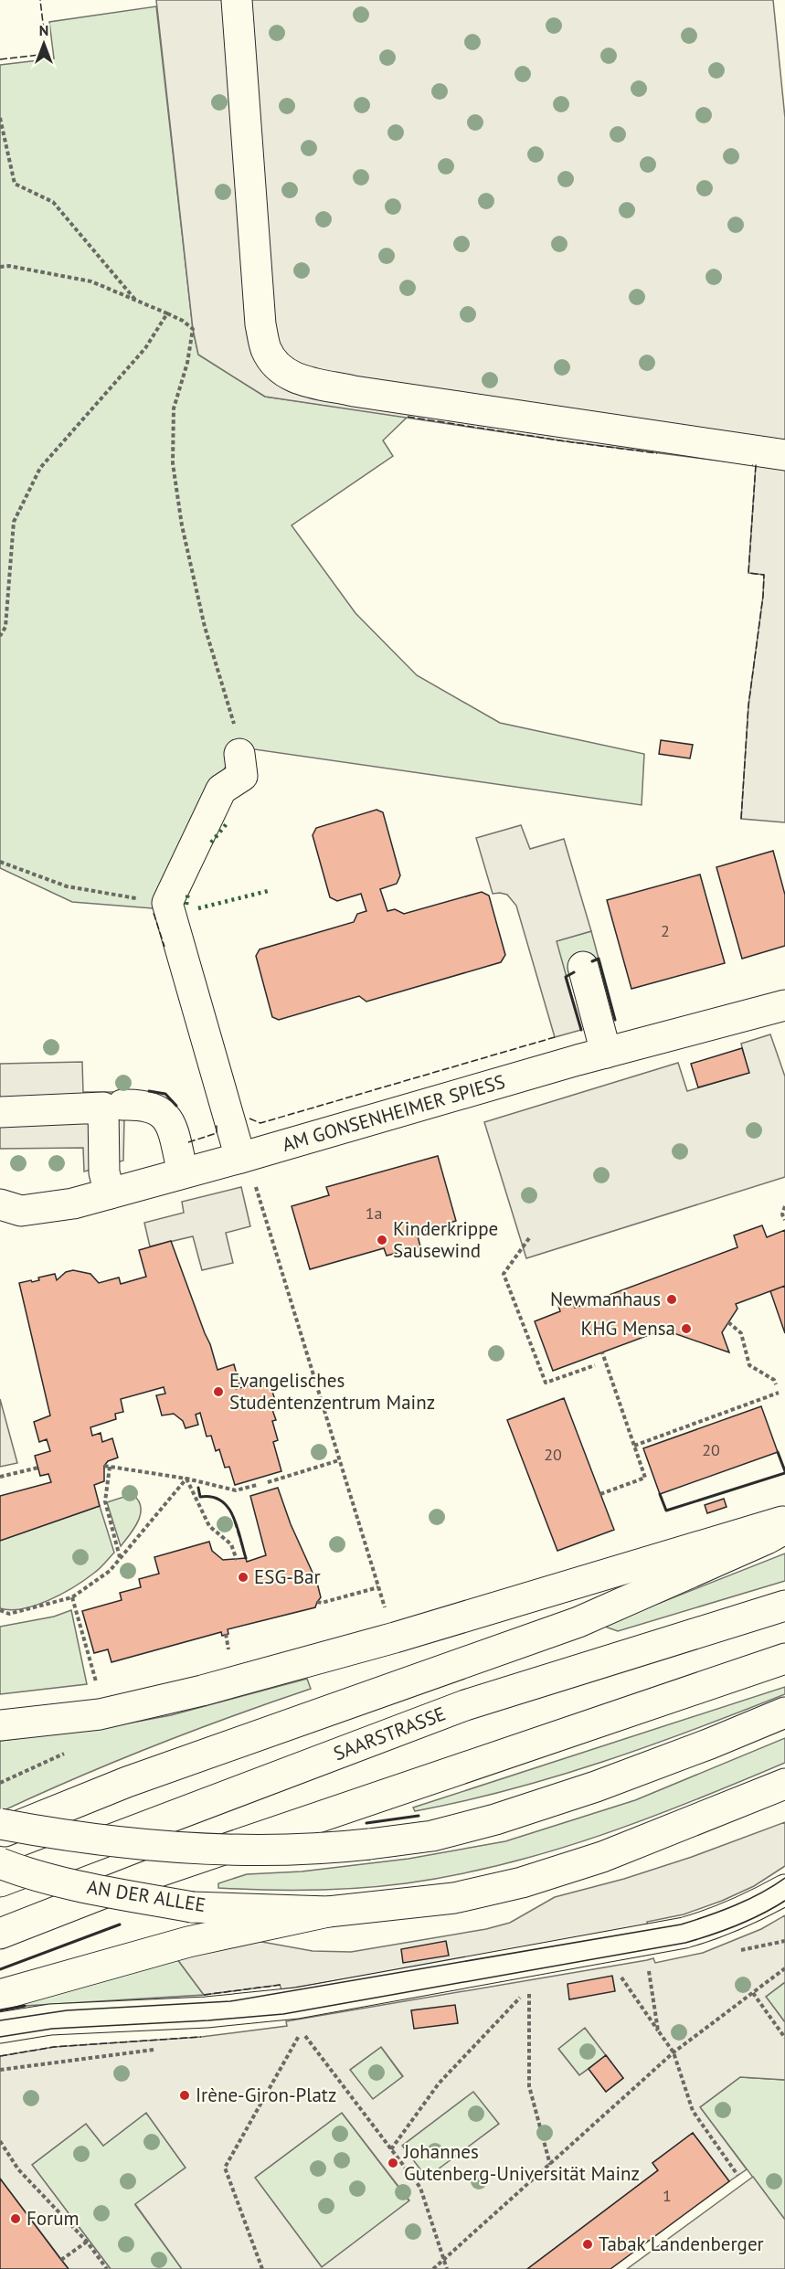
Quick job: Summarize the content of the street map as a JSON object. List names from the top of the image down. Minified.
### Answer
{"streets":{"main road":["AM GONSENHEIMER SPIESS","SAARSTRASSE","AN DER ALLEE"]},"places":["Kinderkrippe Sausewind","Newmanhaus","KHG Mensa","Evangelisches Studentenzentrum Mainz","ESG-Bar","Irène-Giron-Platz","Johannes Gutenberg-Universität Mainz","Forum","Tabak Landenberger"],"house_numbers":["2","1a","20","20","1"],"north":"top"}
